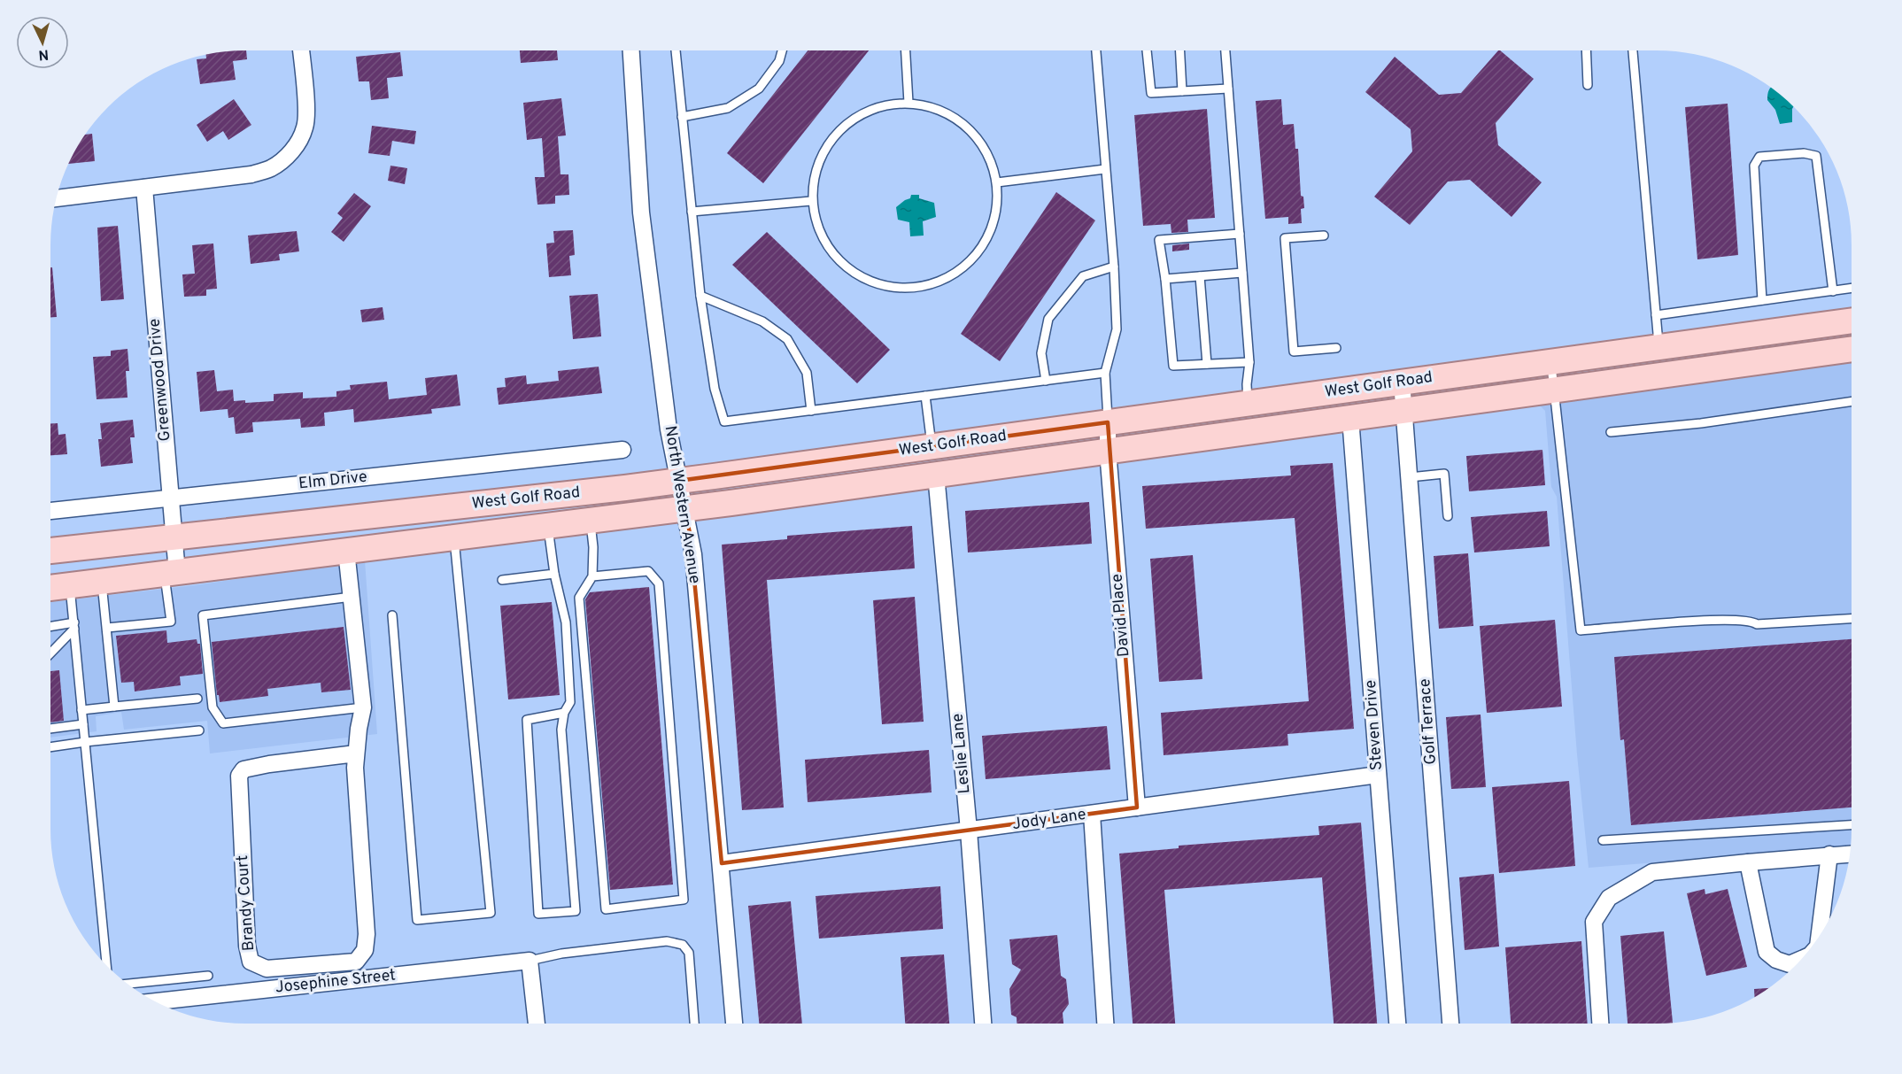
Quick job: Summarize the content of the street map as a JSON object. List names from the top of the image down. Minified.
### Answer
{"streets":{"main road":["West Golf Road"],"street":["Greenwood Drive","Elm Drive","North Western Avenue","David Place","Golf Terrace","Steven Drive","Leslie Lane","Jody Lane","Brandy Court","Josephine Street"]},"crossings":[["Greenwood Drive","West Golf Road"],["Greenwood Drive","Elm Drive"],["West Golf Road","North Western Avenue"],["West Golf Road","David Place"],["West Golf Road","Golf Terrace"],["West Golf Road","Steven Drive"],["West Golf Road","Leslie Lane"],["West Golf Road","Brandy Court"],["North Western Avenue","Jody Lane"],["David Place","Jody Lane"],["Steven Drive","Jody Lane"],["Leslie Lane","Jody Lane"]],"north":"bottom"}
